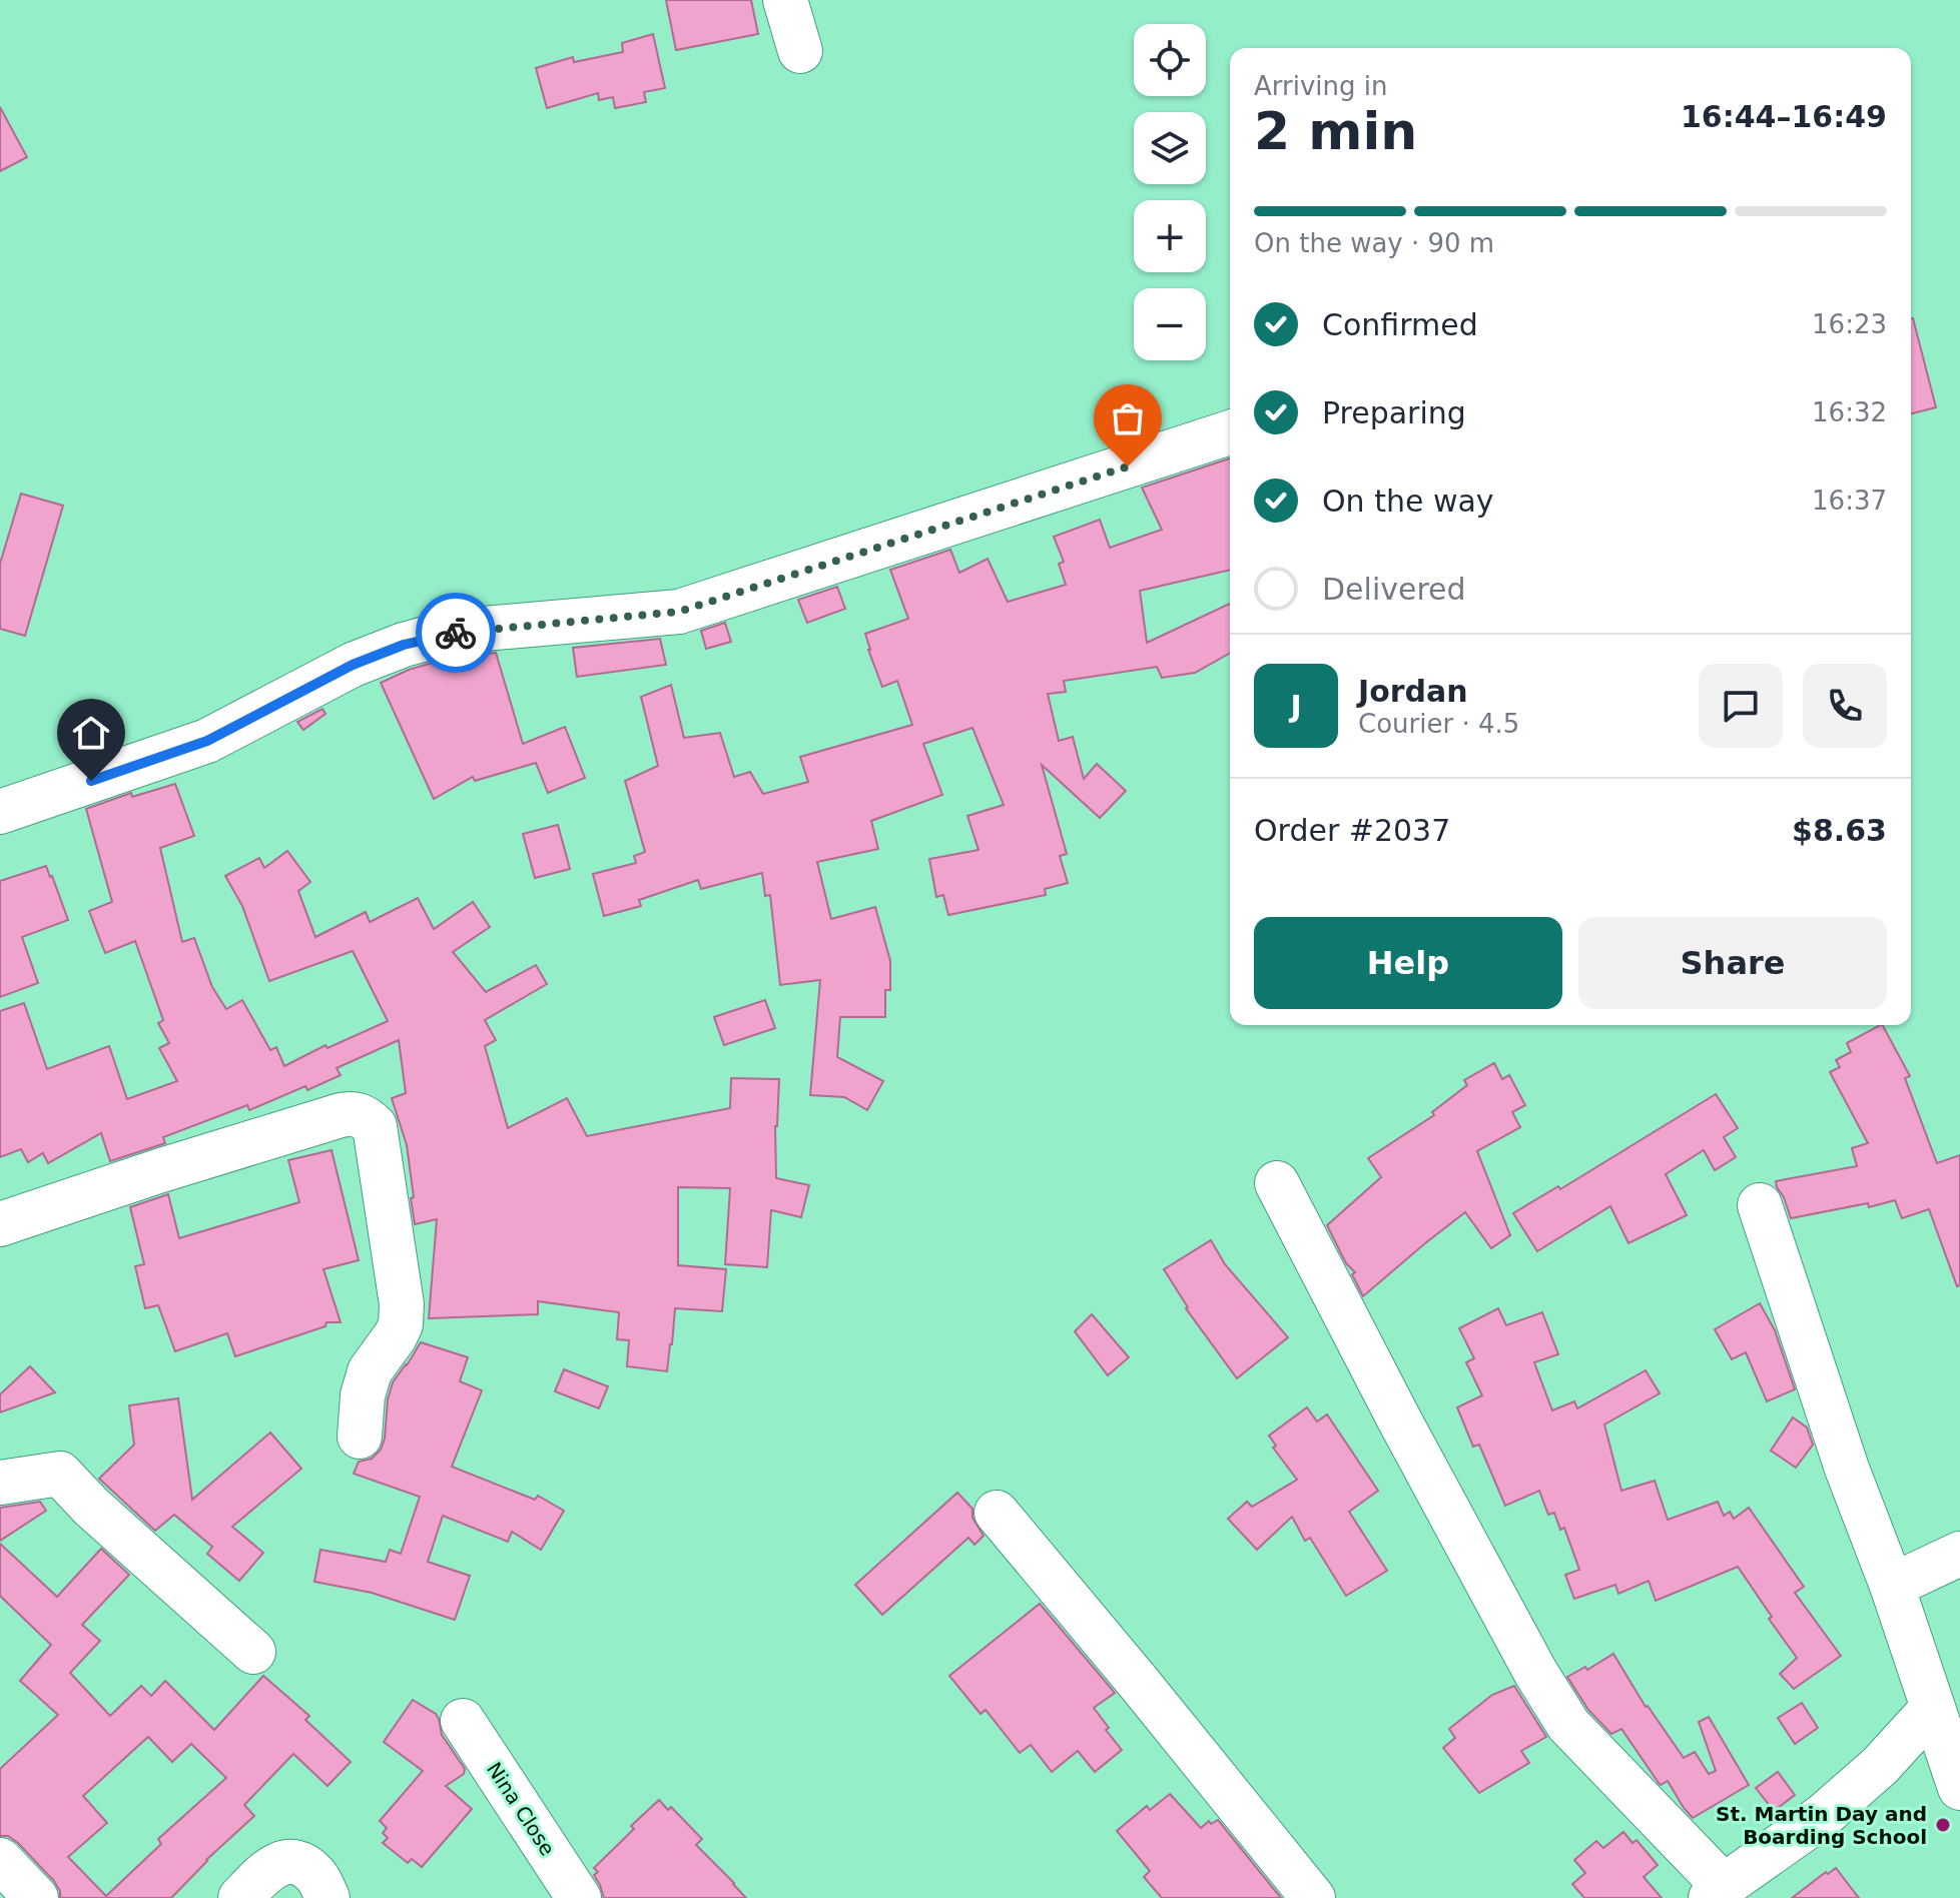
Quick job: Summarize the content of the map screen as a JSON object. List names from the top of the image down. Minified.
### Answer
{"streets":{"street":["Nina Close"]},"places":["St. Martin Day and Boarding School"],"page":{"map_buttons":["+","−"],"heading":["2 min","Arriving in","16:44–16:49"],"panel":["Jordan","Courier · 4.5","Order #2037","$8.63"],"bar":"On the way · 90 m","list":[["Confirmed","16:23"],["Preparing","16:32"],["On the way","16:37"],"Delivered"],"round":"J","buttons":["Help","Share"]}}
